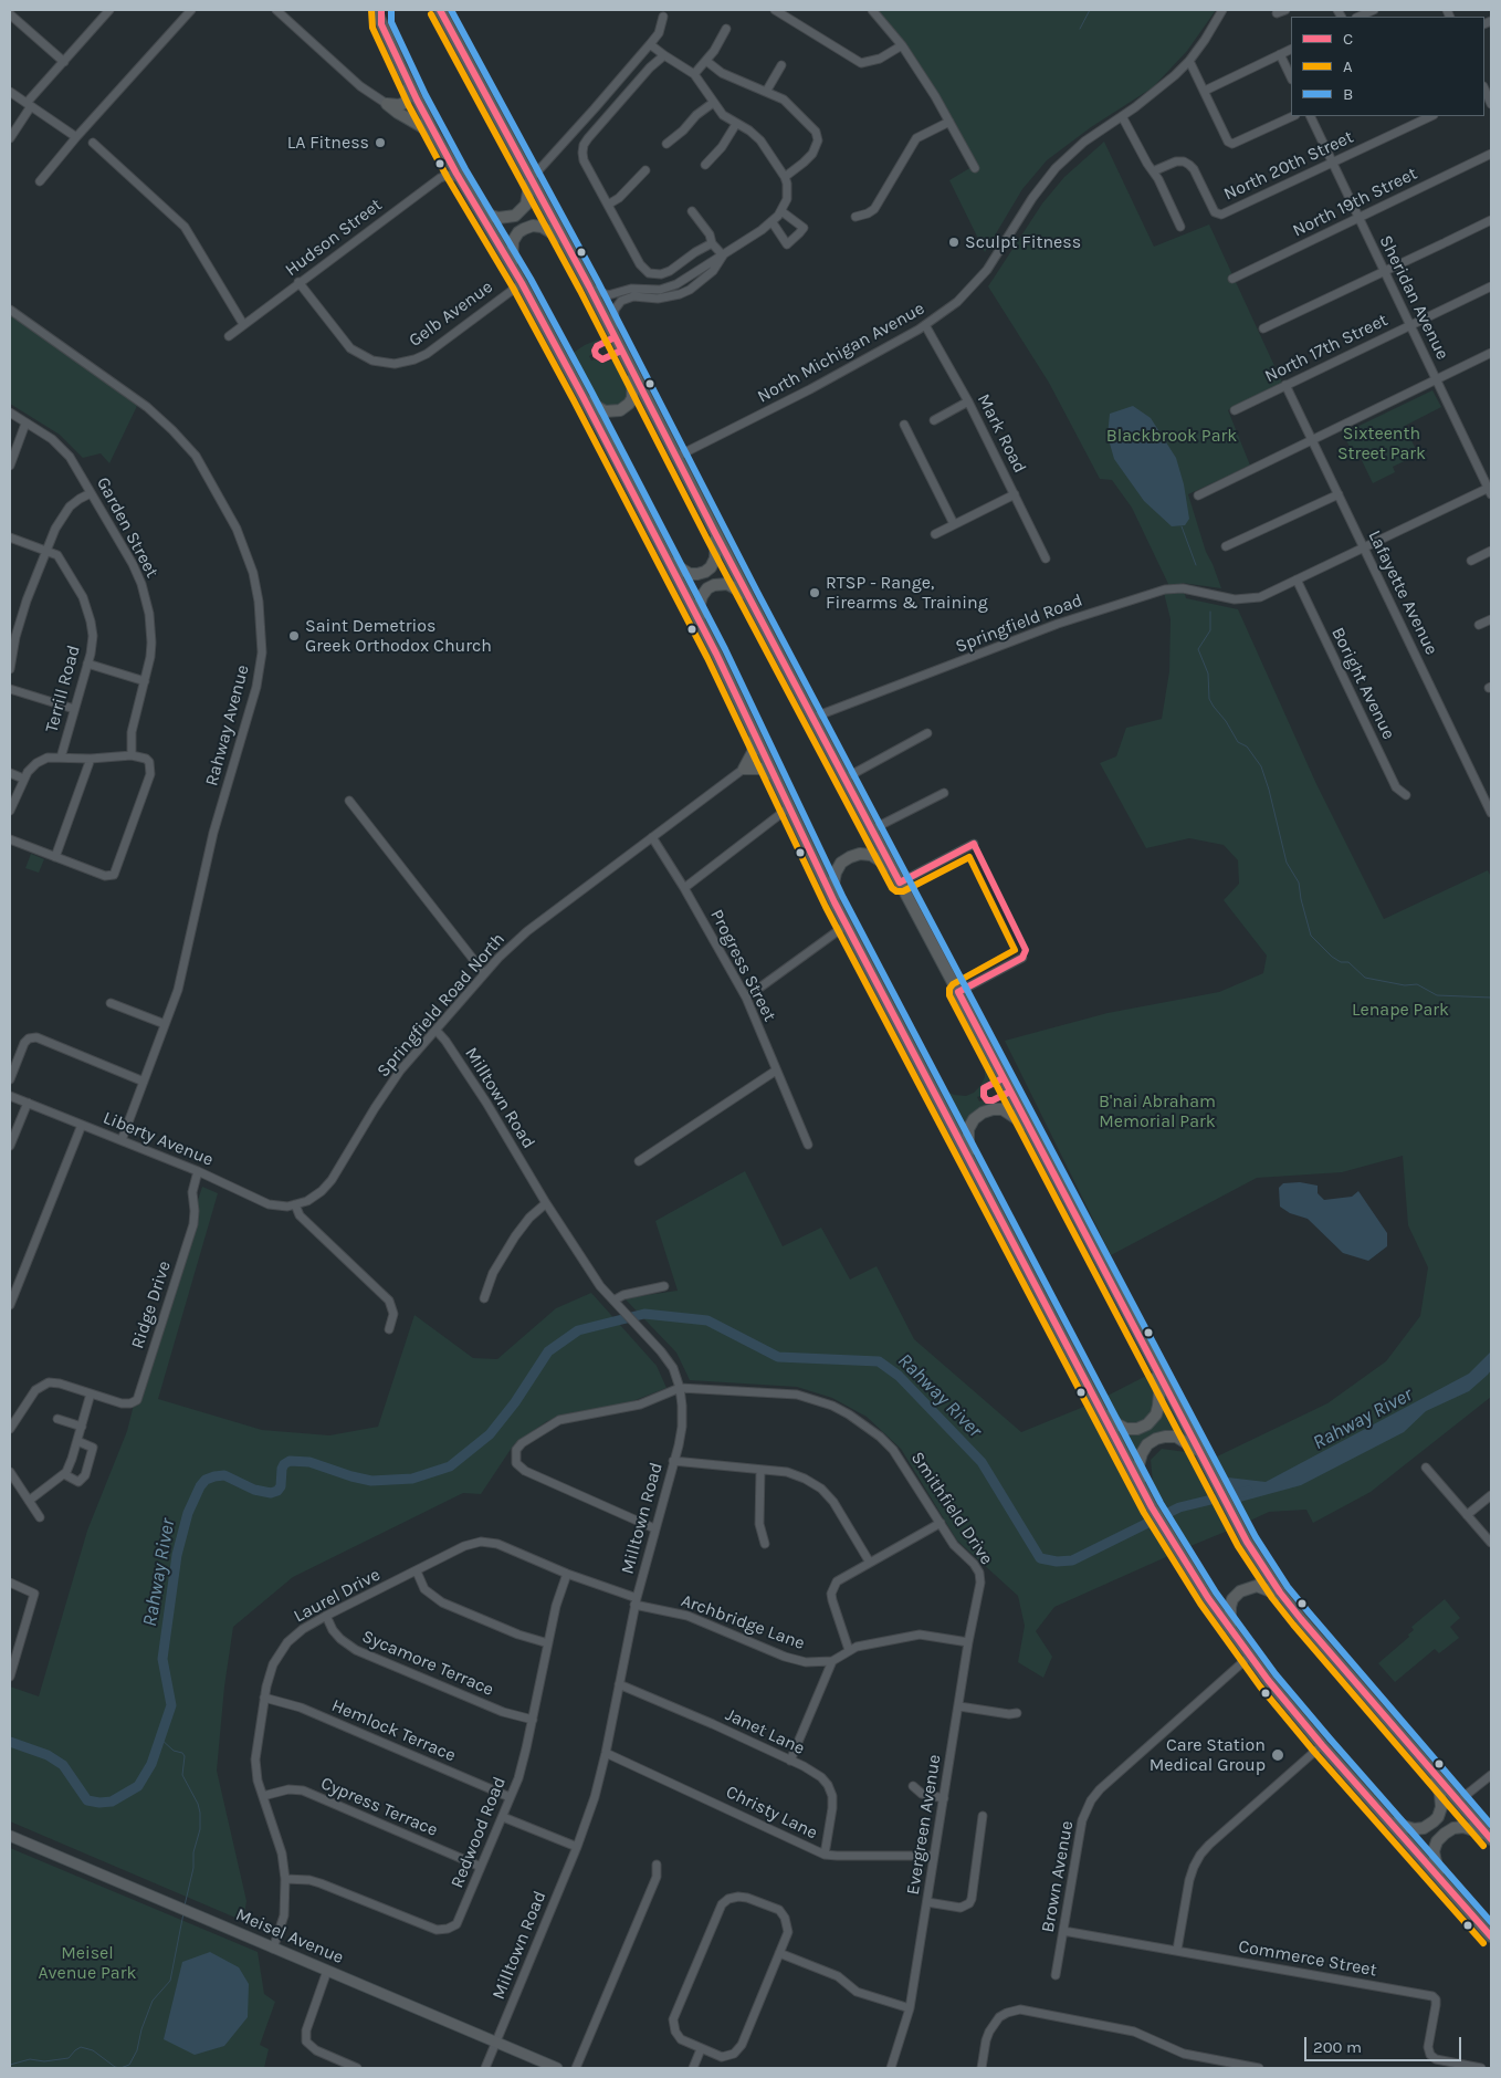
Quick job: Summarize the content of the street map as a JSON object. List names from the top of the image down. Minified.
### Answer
{"streets":{"main road":["Meisel Avenue"],"street":["North 20th Street","North 19th Street","Hudson Street","Sheridan Avenue","Gelb Avenue","North 17th Street","North Michigan Avenue","Mark Road","Garden Street","Lafayette Avenue","Springfield Road","Boright Avenue","Terrill Road","Rahway Avenue","Progress Street","Springfield Road North","Milltown Road","Liberty Avenue","Ridge Drive","Smithfield Drive","Laurel Drive","Archbridge Lane","Sycamore Terrace","Hemlock Terrace","Janet Lane","Cypress Terrace","Christy Lane","Evergreen Avenue","Redwood Road","Brown Avenue","Commerce Street"]},"crossings":[["North 20th Street","Sheridan Avenue"],["North 19th Street","Sheridan Avenue"],["Hudson Street","Gelb Avenue"],["Sheridan Avenue","North 17th Street"],["North 17th Street","Lafayette Avenue"],["North Michigan Avenue","Mark Road"],["Springfield Road","Boright Avenue"],["Rahway Avenue","Liberty Avenue"],["Progress Street","Springfield Road North"],["Springfield Road North","Milltown Road"],["Springfield Road North","Liberty Avenue"],["Milltown Road","Smithfield Drive"],["Milltown Road","Laurel Drive"],["Milltown Road","Archbridge Lane"],["Milltown Road","Janet Lane"],["Milltown Road","Christy Lane"],["Milltown Road","Meisel Avenue"],["Liberty Avenue","Ridge Drive"],["Smithfield Drive","Evergreen Avenue"],["Laurel Drive","Archbridge Lane"],["Laurel Drive","Sycamore Terrace"],["Laurel Drive","Hemlock Terrace"],["Laurel Drive","Cypress Terrace"],["Laurel Drive","Redwood Road"],["Laurel Drive","Meisel Avenue"],["Sycamore Terrace","Redwood Road"],["Hemlock Terrace","Redwood Road"],["Janet Lane","Christy Lane"],["Cypress Terrace","Redwood Road"],["Christy Lane","Evergreen Avenue"],["Brown Avenue","Commerce Street"]],"water":["Rahway River"],"parks":["Sixteenth Street Park","Blackbrook Park","Lenape Park","B'nai Abraham Memorial Park","Meisel Avenue Park"],"places":["LA Fitness","Sculpt Fitness","RTSP - Range, Firearms & Training","Saint Demetrios Greek Orthodox Church","Care Station Medical Group"],"lines":["transit line C","transit line A","transit line B"],"legend":["C","A","B"],"scale_bar":"200 m"}
